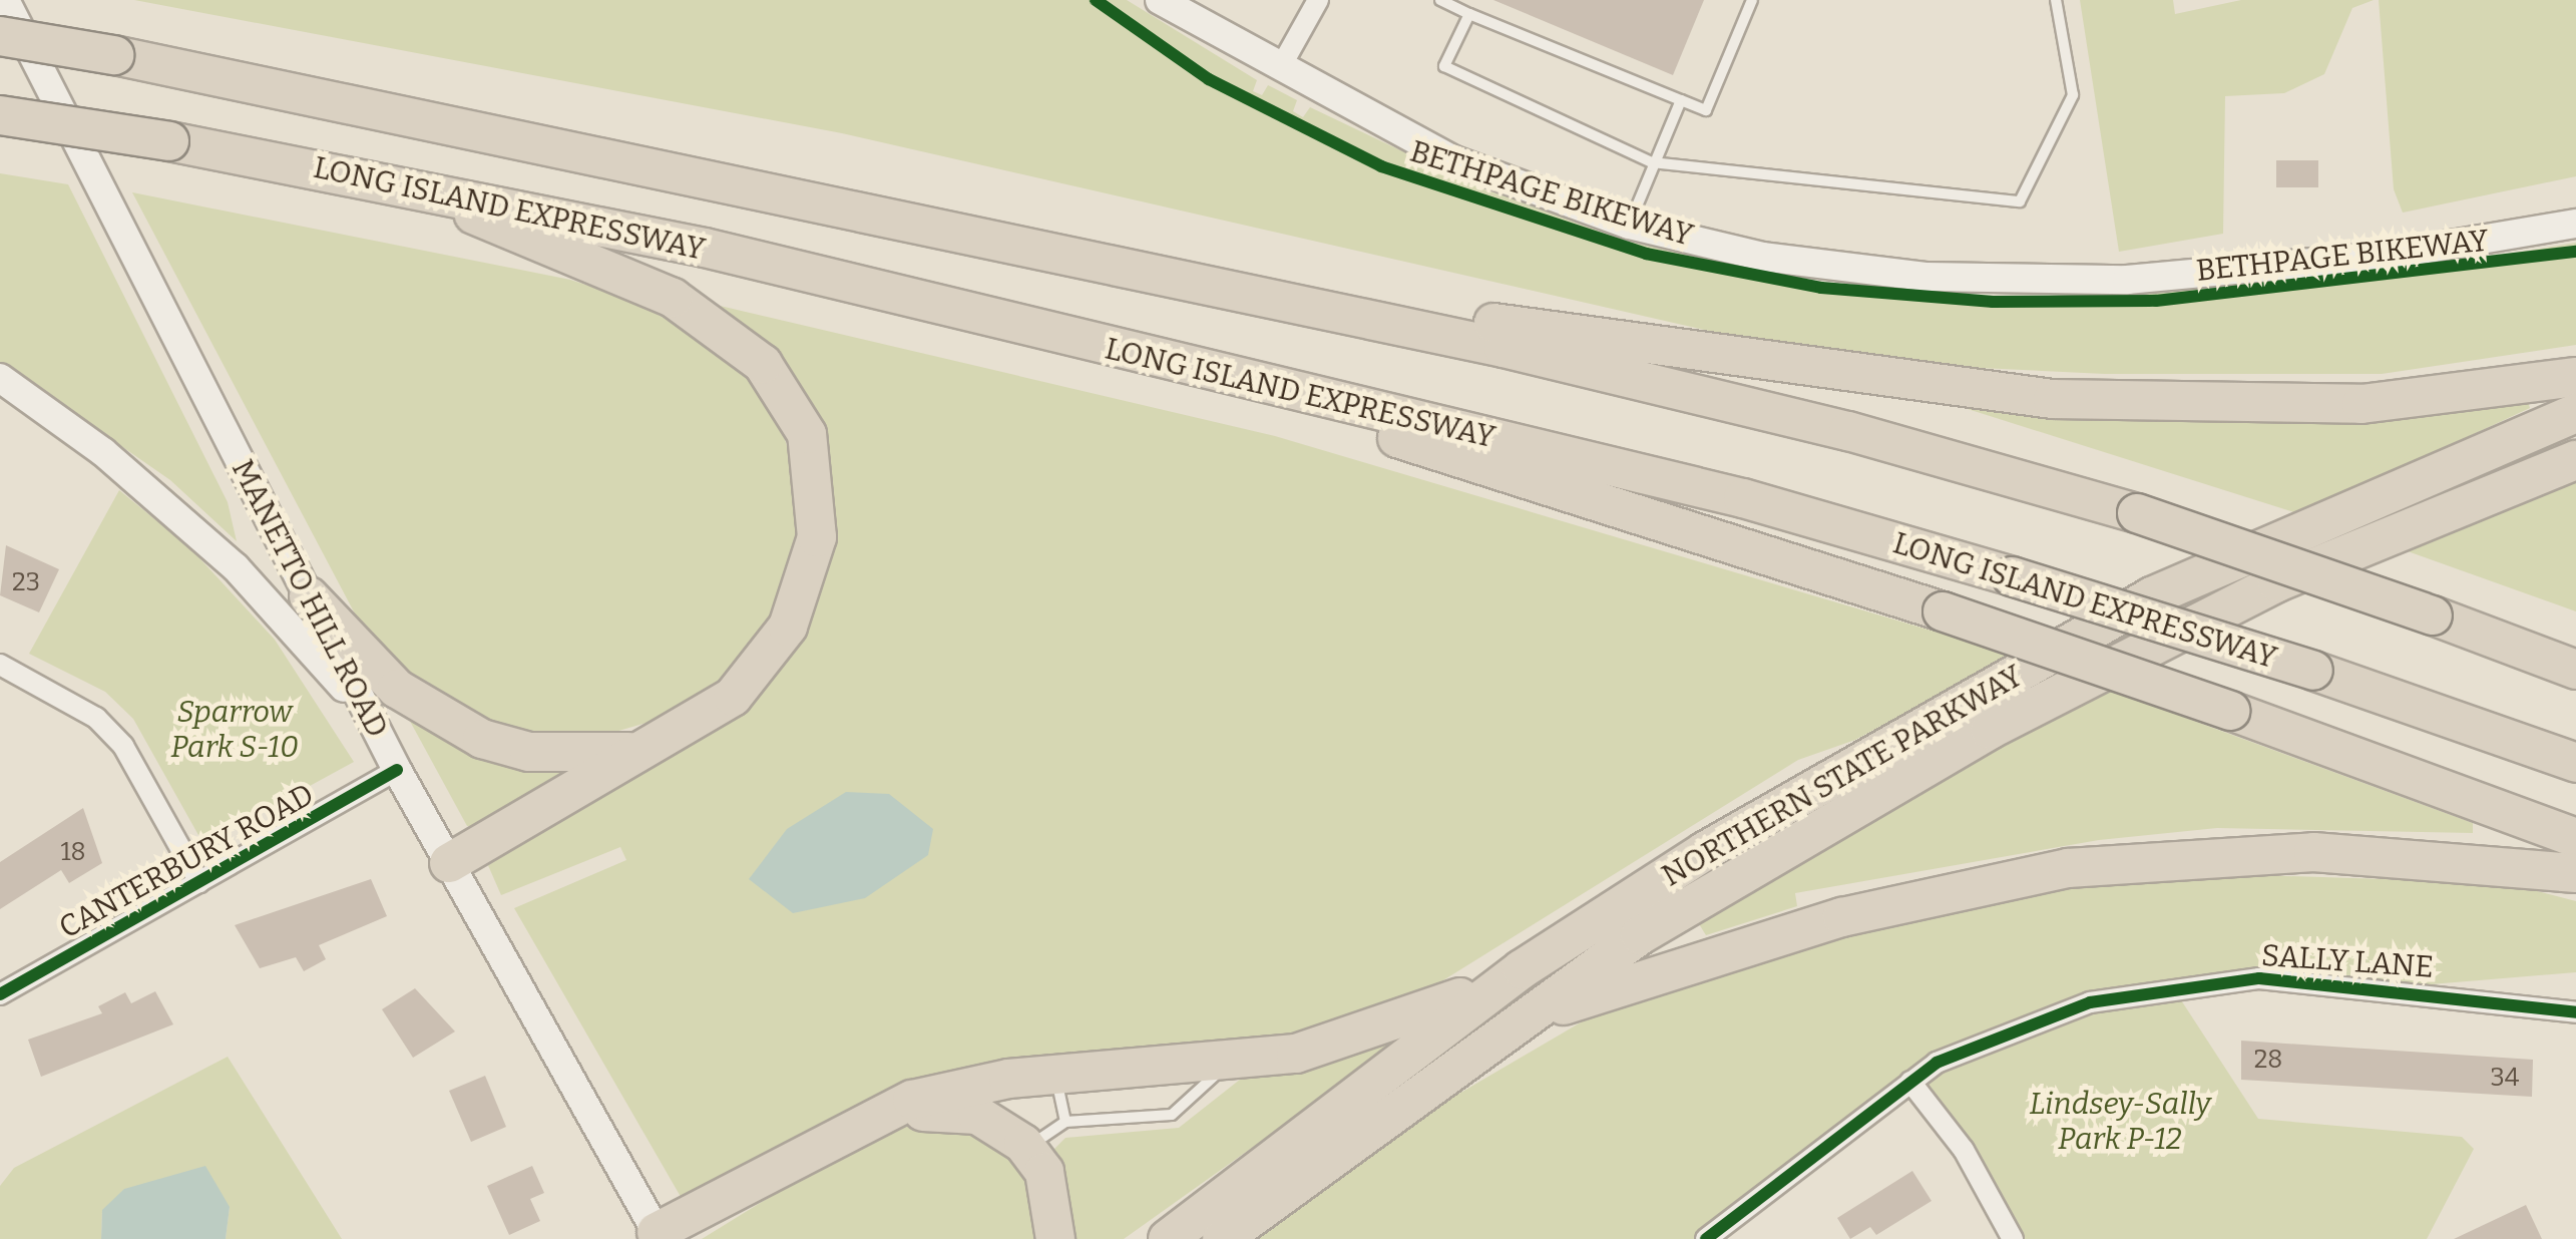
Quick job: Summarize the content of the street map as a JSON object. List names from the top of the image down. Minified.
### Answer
{"streets":{"highway":["LONG ISLAND EXPRESSWAY","NORTHERN STATE PARKWAY"],"main road":["MANETTO HILL ROAD"],"street":["CANTERBURY ROAD","SALLY LANE"],"cycle path":["BETHPAGE BIKEWAY"]},"crossings":[["MANETTO HILL ROAD","CANTERBURY ROAD"]],"parks":["Sparrow Park S-10","Lindsey-Sally Park P-12"],"house_numbers":["23","18","28","34"]}
